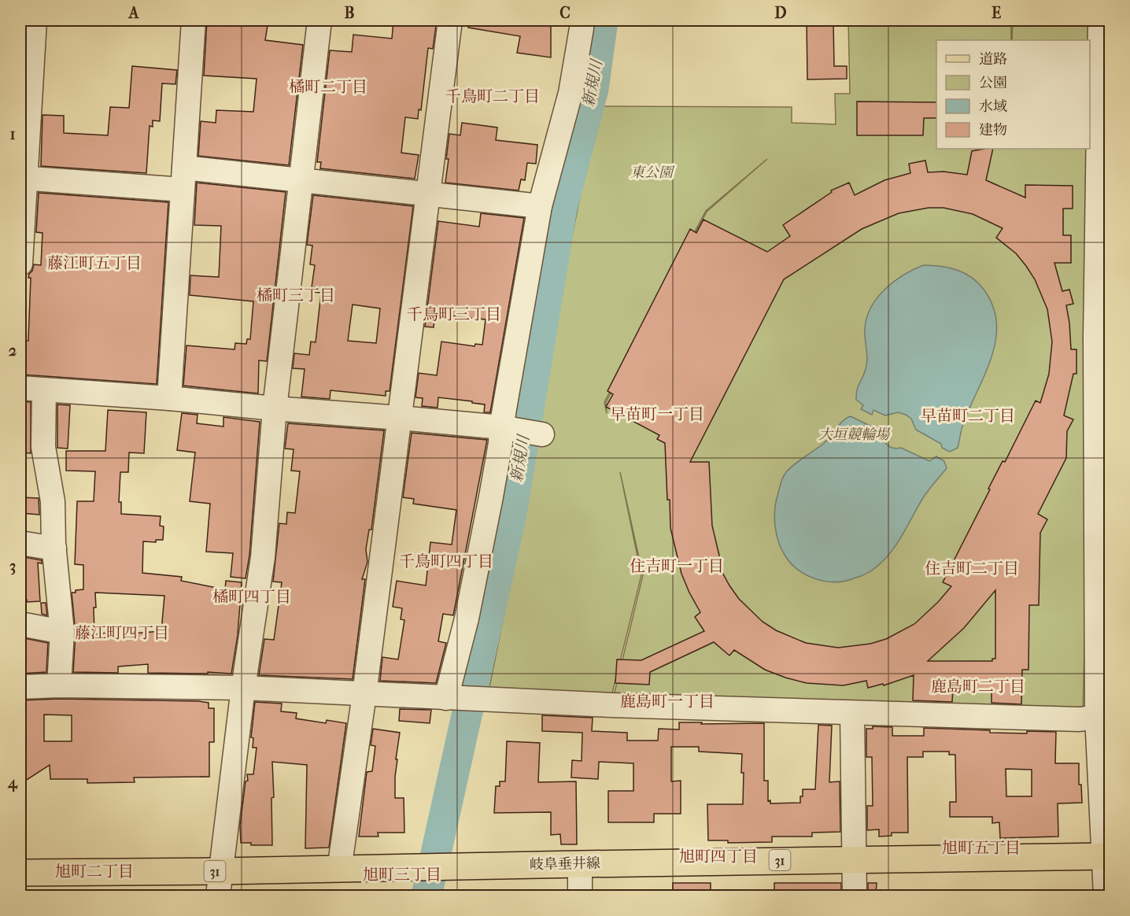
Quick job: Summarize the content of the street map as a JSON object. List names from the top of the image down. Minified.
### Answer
{"streets":{"main road":["31","岐阜垂井線"]},"districts":["橘町二丁目","千鳥町二丁目","藤江町五丁目","橘町三丁目","千鳥町三丁目","早苗町一丁目","早苗町二丁目","千鳥町四丁目","住吉町一丁目","住吉町二丁目","橘町四丁目","藤江町四丁目","鹿島町二丁目","鹿島町一丁目","旭町五丁目","旭町四丁目","旭町二丁目","旭町三丁目"],"water":["新規川"],"parks":["東公園","大垣競輪場"],"legend":["道路","公園","水域","建物"],"grid":{"columns":["A","B","C","D","E"],"rows":["1","2","3","4"]}}
